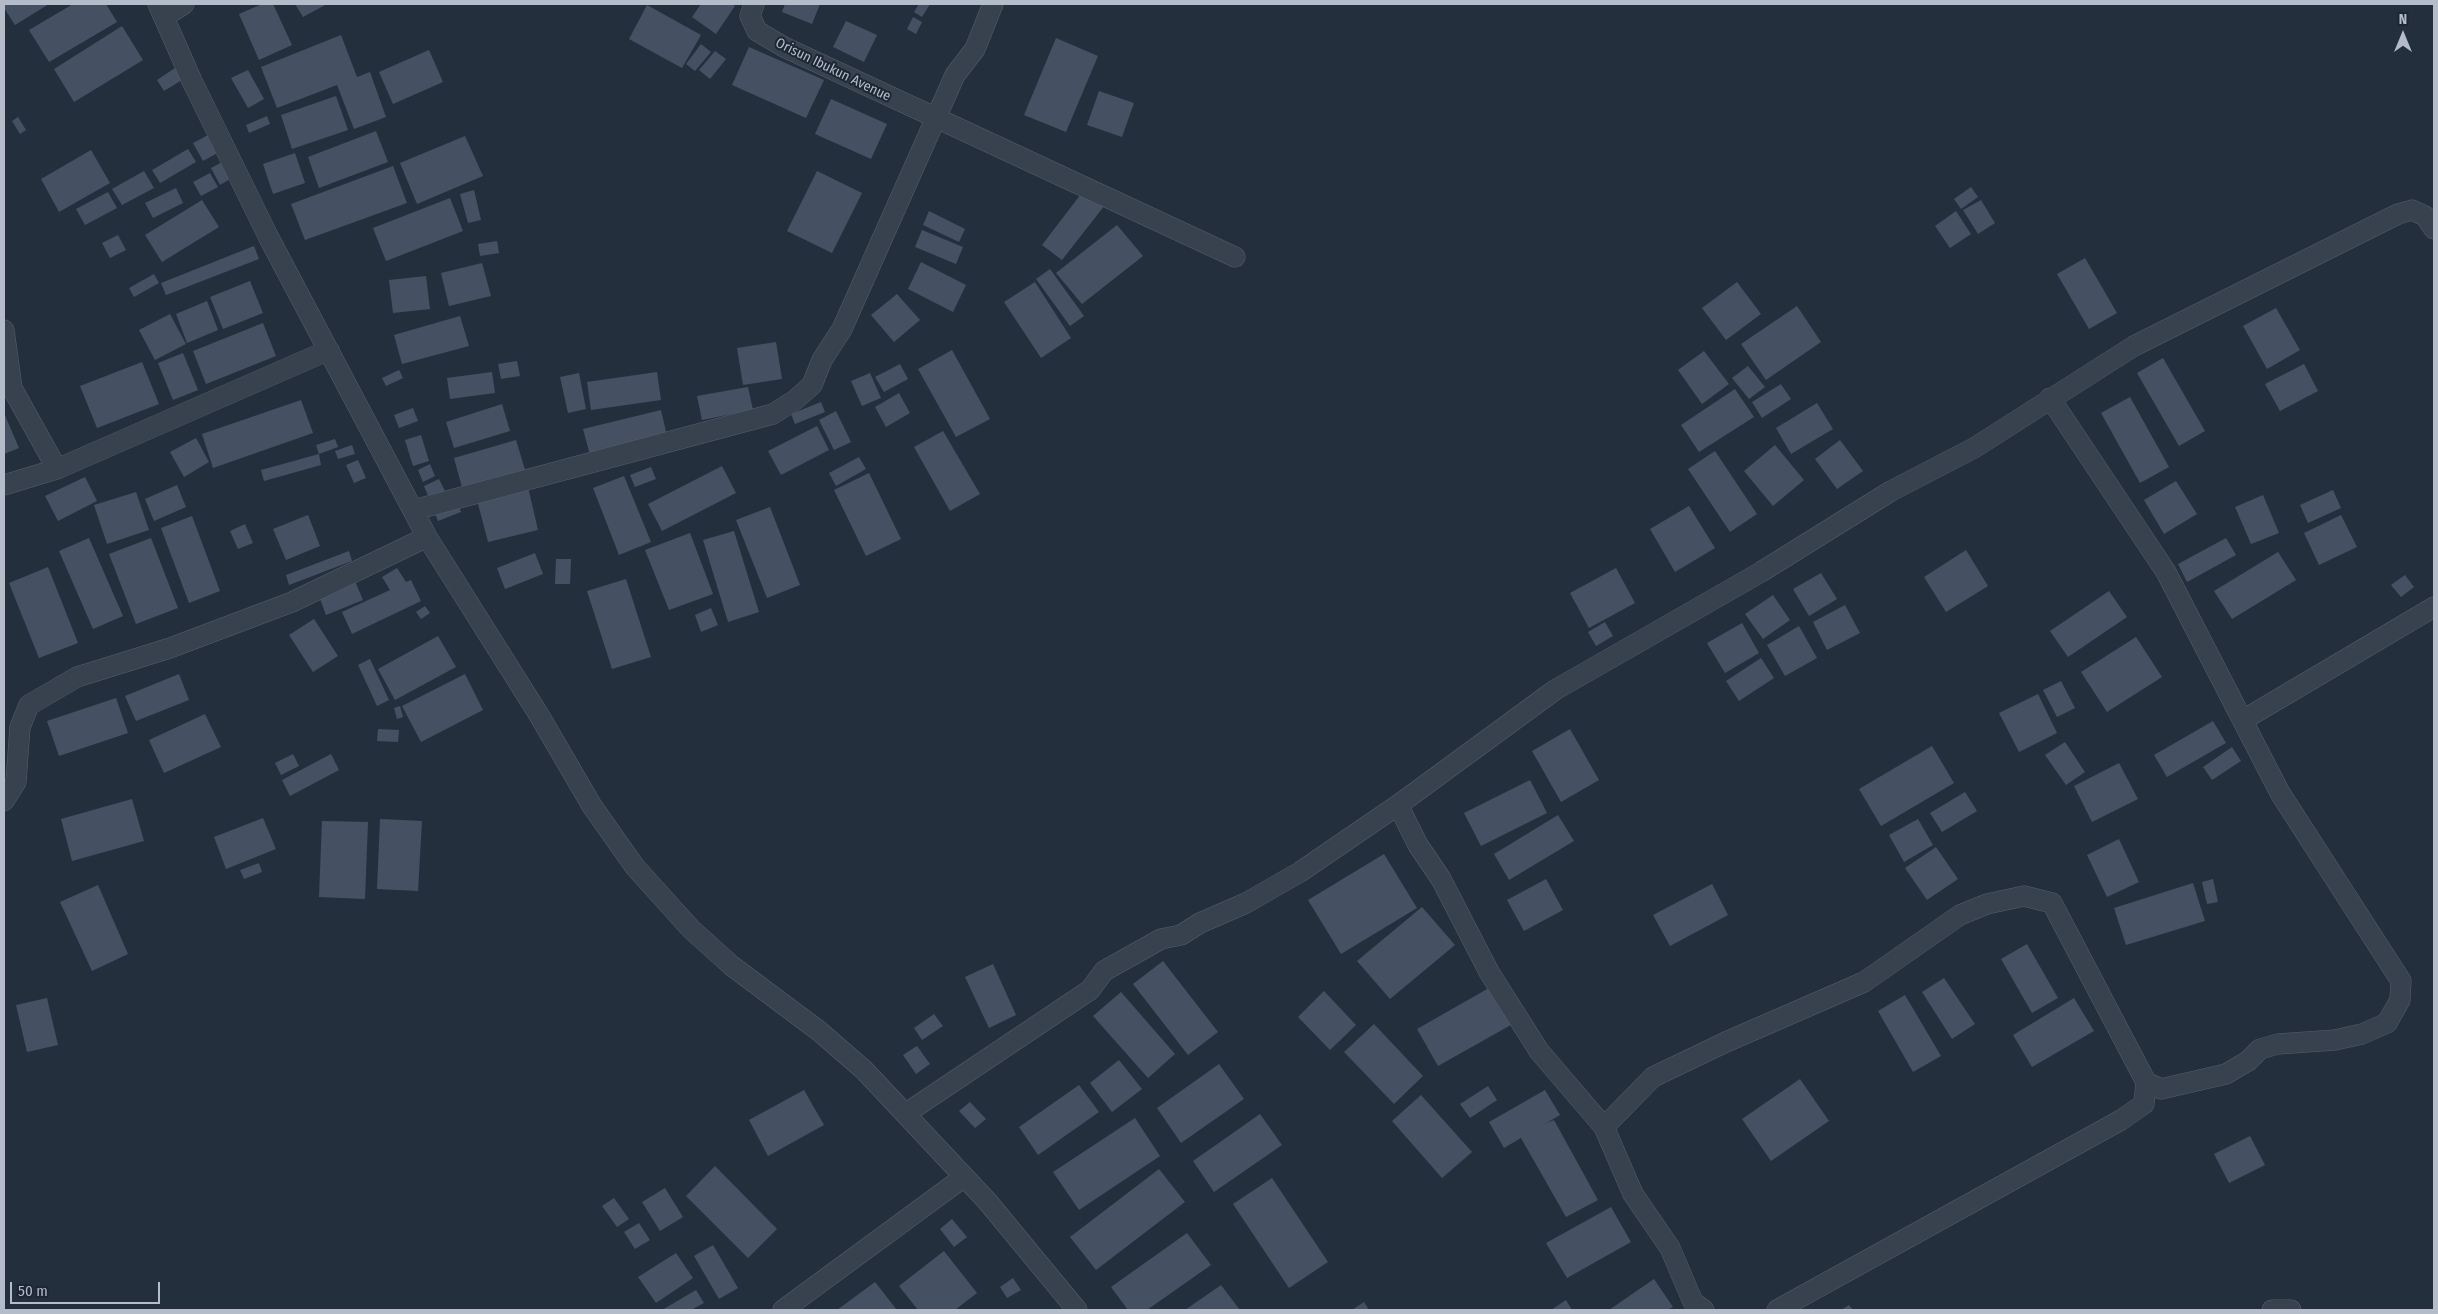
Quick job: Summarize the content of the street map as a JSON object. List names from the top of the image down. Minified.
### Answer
{"streets":{"street":["Orisun Ibukun Avenue"]},"scale_bar":"50 m","north":"top"}
